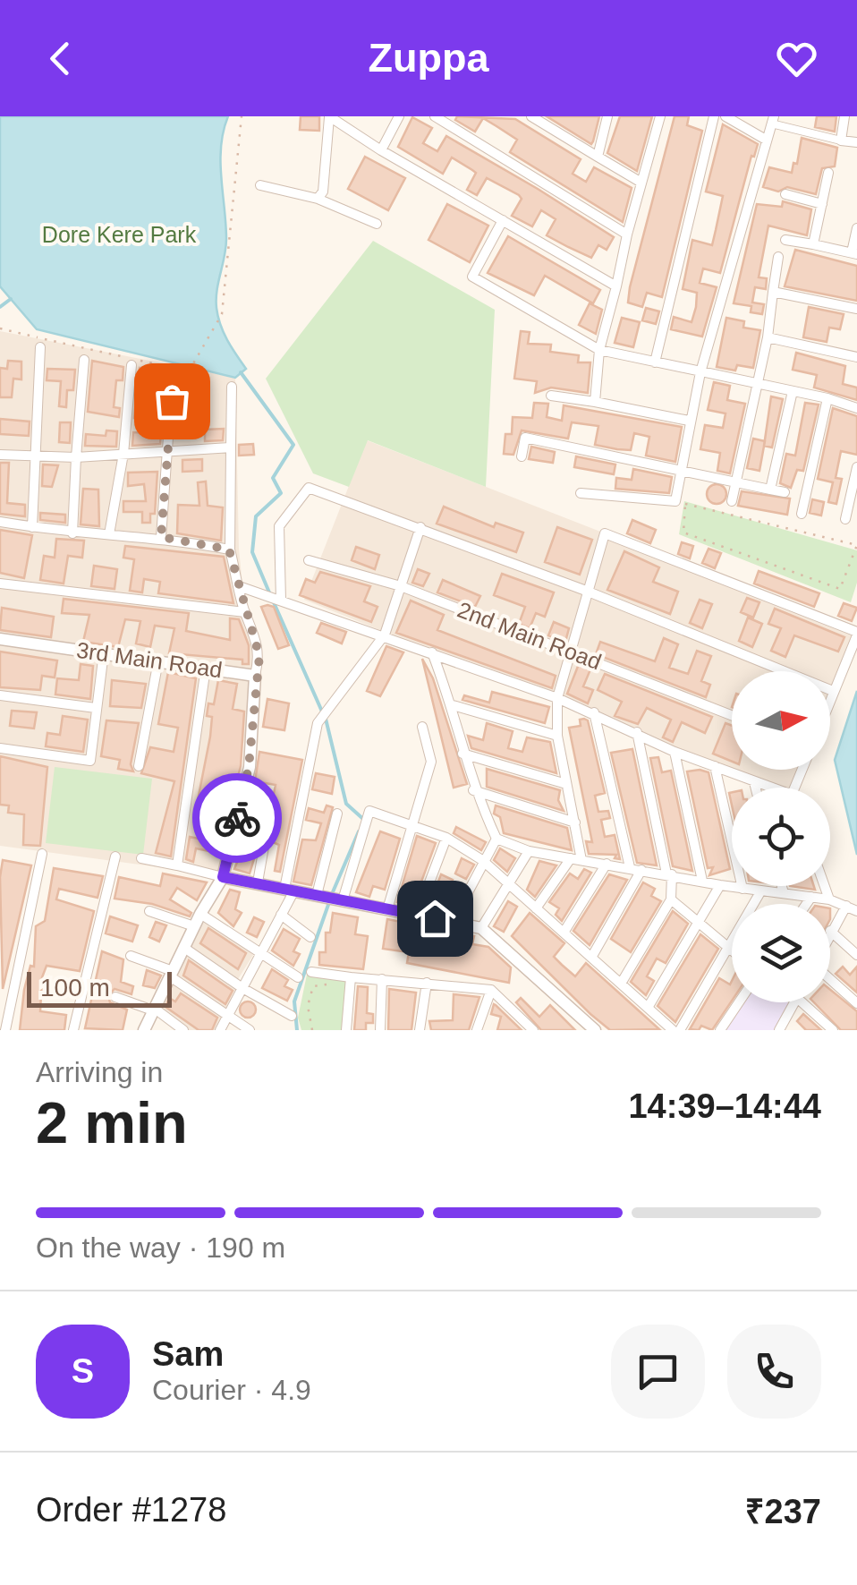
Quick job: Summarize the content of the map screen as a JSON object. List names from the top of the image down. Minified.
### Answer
{"streets":{"street":["2nd Main Road","3rd Main Road"]},"parks":["Dore Kere Park"],"scale_bar":"100 m","north":"right","page":{"header":"Zuppa","scale":"100 m","heading":["2 min","Arriving in","14:39–14:44"],"panel":["Sam","Courier · 4.9","Order #1278","₹237"],"bar":"On the way · 190 m","round":"S"}}
